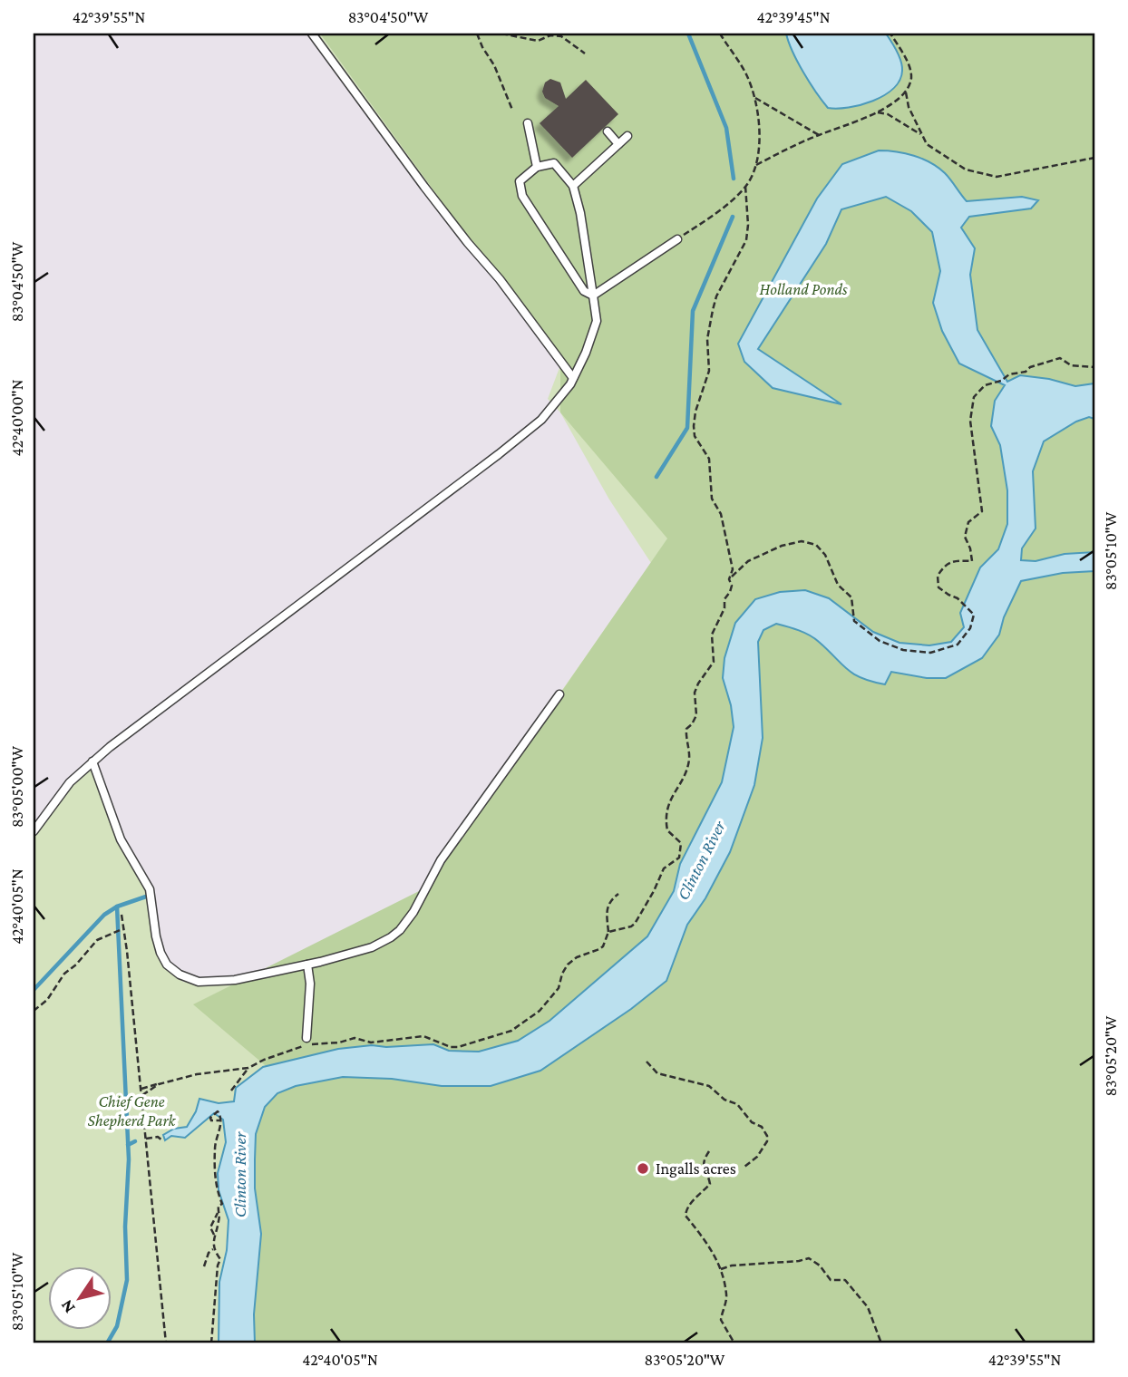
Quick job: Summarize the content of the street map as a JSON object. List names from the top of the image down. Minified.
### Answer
{"water":["Clinton River"],"parks":["Holland Ponds","Chief Gene Shepherd Park"],"places":["Ingalls acres"],"north":"bottom left","coordinates":["42°39'55\"N","83°04'50\"W","42°39'45\"N","42°40'00\"N","83°05'10\"W","83°05'00\"W","42°40'05\"N","83°05'20\"W"]}
